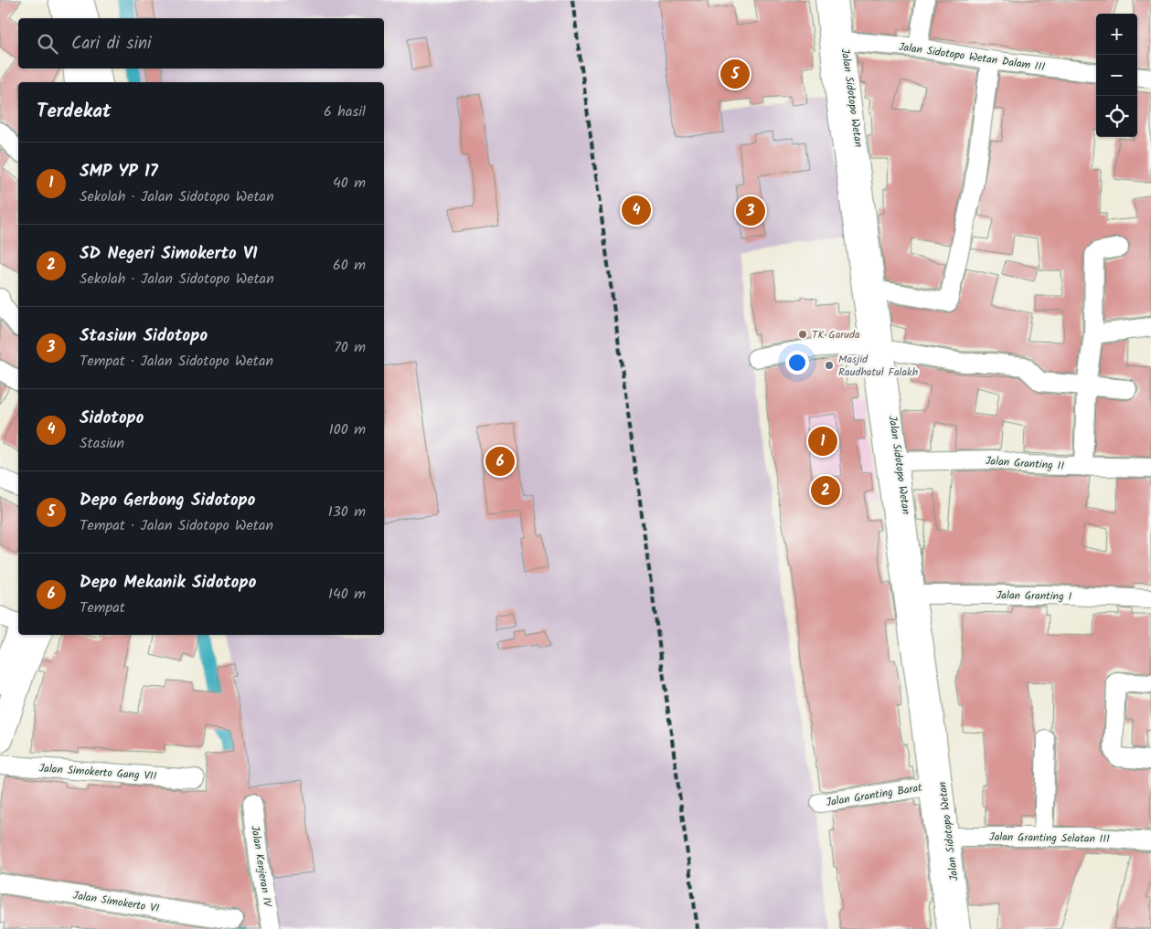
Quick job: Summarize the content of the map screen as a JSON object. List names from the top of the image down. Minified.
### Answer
{"streets":{"street":["Jalan Sidotopo Wetan Dalam III","Jalan Sidotopo Wetan","Jalan Granting II","Jalan Granting I","Jalan Simokerto Gang VII","Jalan Granting Barat","Jalan Granting Selatan III","Jalan Kenjeran IV","Jalan Simokerto VI"]},"crossings":[["Jalan Sidotopo Wetan Dalam III","Jalan Sidotopo Wetan"],["Jalan Sidotopo Wetan","Jalan Granting II"],["Jalan Sidotopo Wetan","Jalan Granting I"],["Jalan Sidotopo Wetan","Jalan Granting Barat"],["Jalan Sidotopo Wetan","Jalan Granting Selatan III"]],"places":["TK Garuda","Masjid Raudhatul Falakh"],"page":{"map_buttons":["+","−"],"search":"Cari di sini","pins":["5","4","3","1","6","2"],"heading":["Terdekat","6 hasil"],"list":[{"mark":"1","name":"SMP YP 17","note":"Sekolah · Jalan Sidotopo Wetan","value":"40 m"},{"mark":"2","name":"SD Negeri Simokerto VI","note":"Sekolah · Jalan Sidotopo Wetan","value":"60 m"},{"mark":"3","name":"Stasiun Sidotopo","note":"Tempat · Jalan Sidotopo Wetan","value":"70 m"},{"mark":"4","name":"Sidotopo","note":"Stasiun","value":"100 m"},{"mark":"5","name":"Depo Gerbong Sidotopo","note":"Tempat · Jalan Sidotopo Wetan","value":"130 m"},{"mark":"6","name":"Depo Mekanik Sidotopo","note":"Tempat","value":"140 m"}]}}
